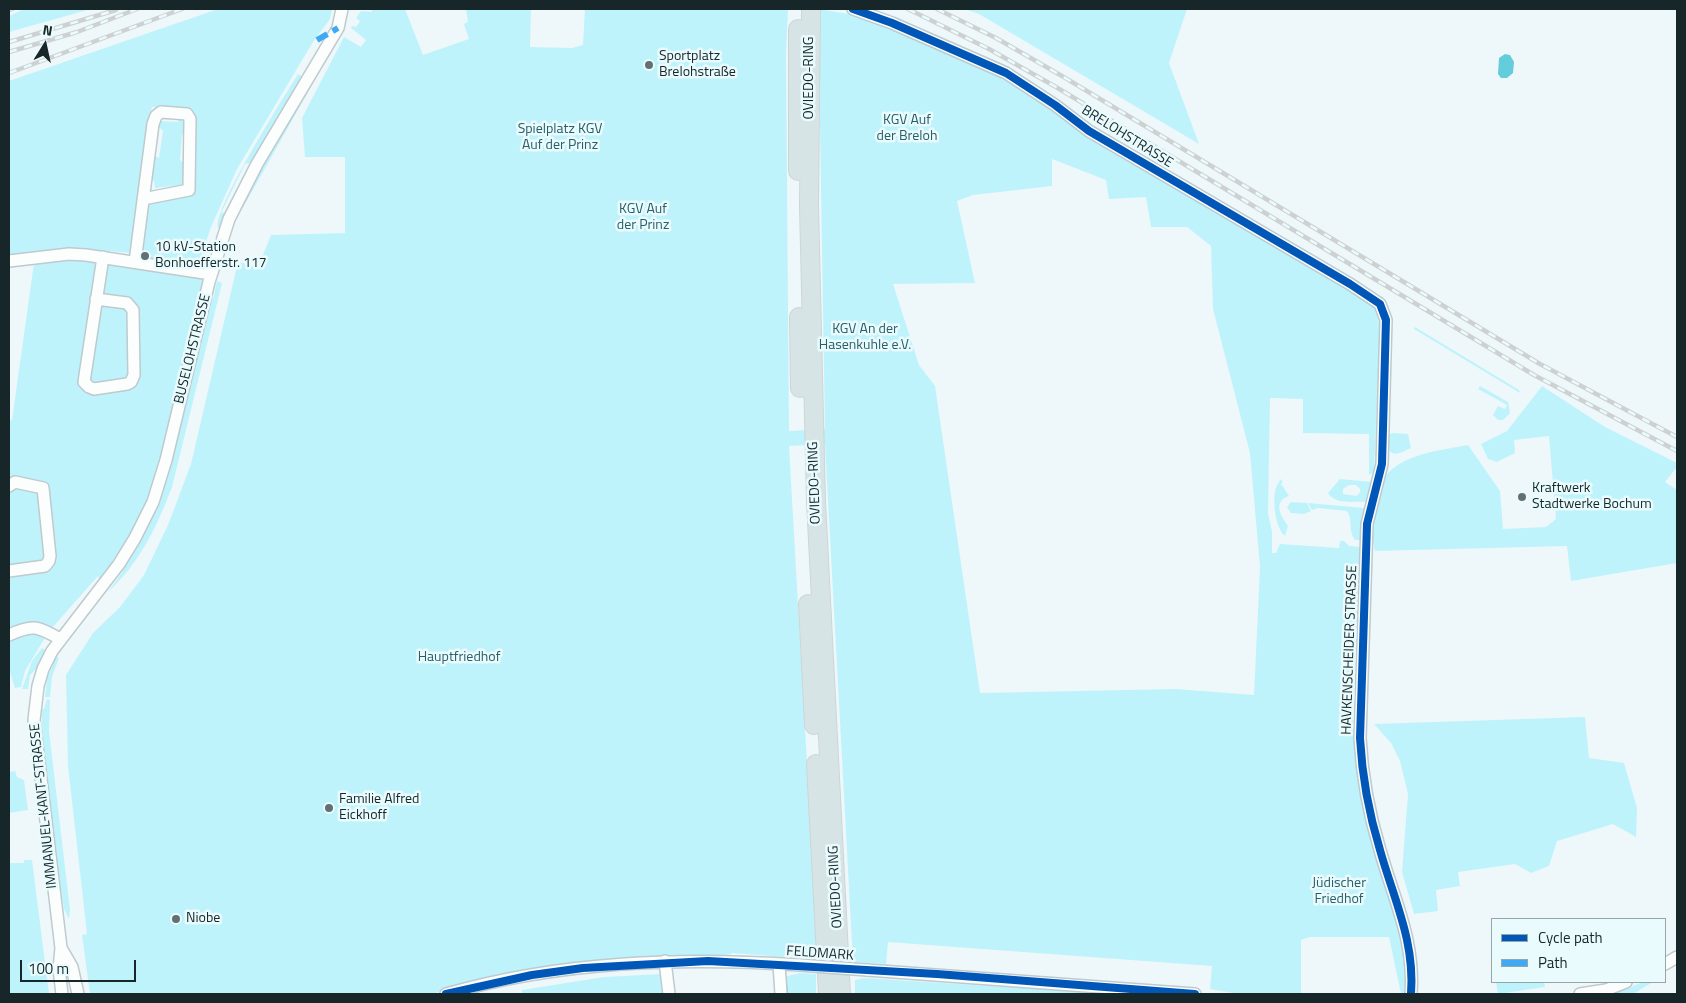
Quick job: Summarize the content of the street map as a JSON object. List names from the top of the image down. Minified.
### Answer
{"streets":{"highway":["OVIEDO-RING"],"street":["BRELOHSTRASSE","BUSELOHSTRASSE","HAVKENSCHEIDER STRASSE","IMMANUEL-KANT-STRASSE","FELDMARK"]},"crossings":[["BRELOHSTRASSE","HAVKENSCHEIDER STRASSE"],["BUSELOHSTRASSE","IMMANUEL-KANT-STRASSE"]],"parks":["KGV Auf der Breloh","Spielplatz KGV Auf der Prinz","KGV Auf der Prinz","KGV An der Hasenkuhle e.V.","Hauptfriedhof","Jüdischer Friedhof"],"places":["Sportplatz Brelohstraße","10 kV-Station Bonhoefferstr. 117","Kraftwerk Stadtwerke Bochum","Familie Alfred Eickhoff","Niobe"],"legend":["Cycle path","Path"],"scale_bar":"100 m","north":"top"}
